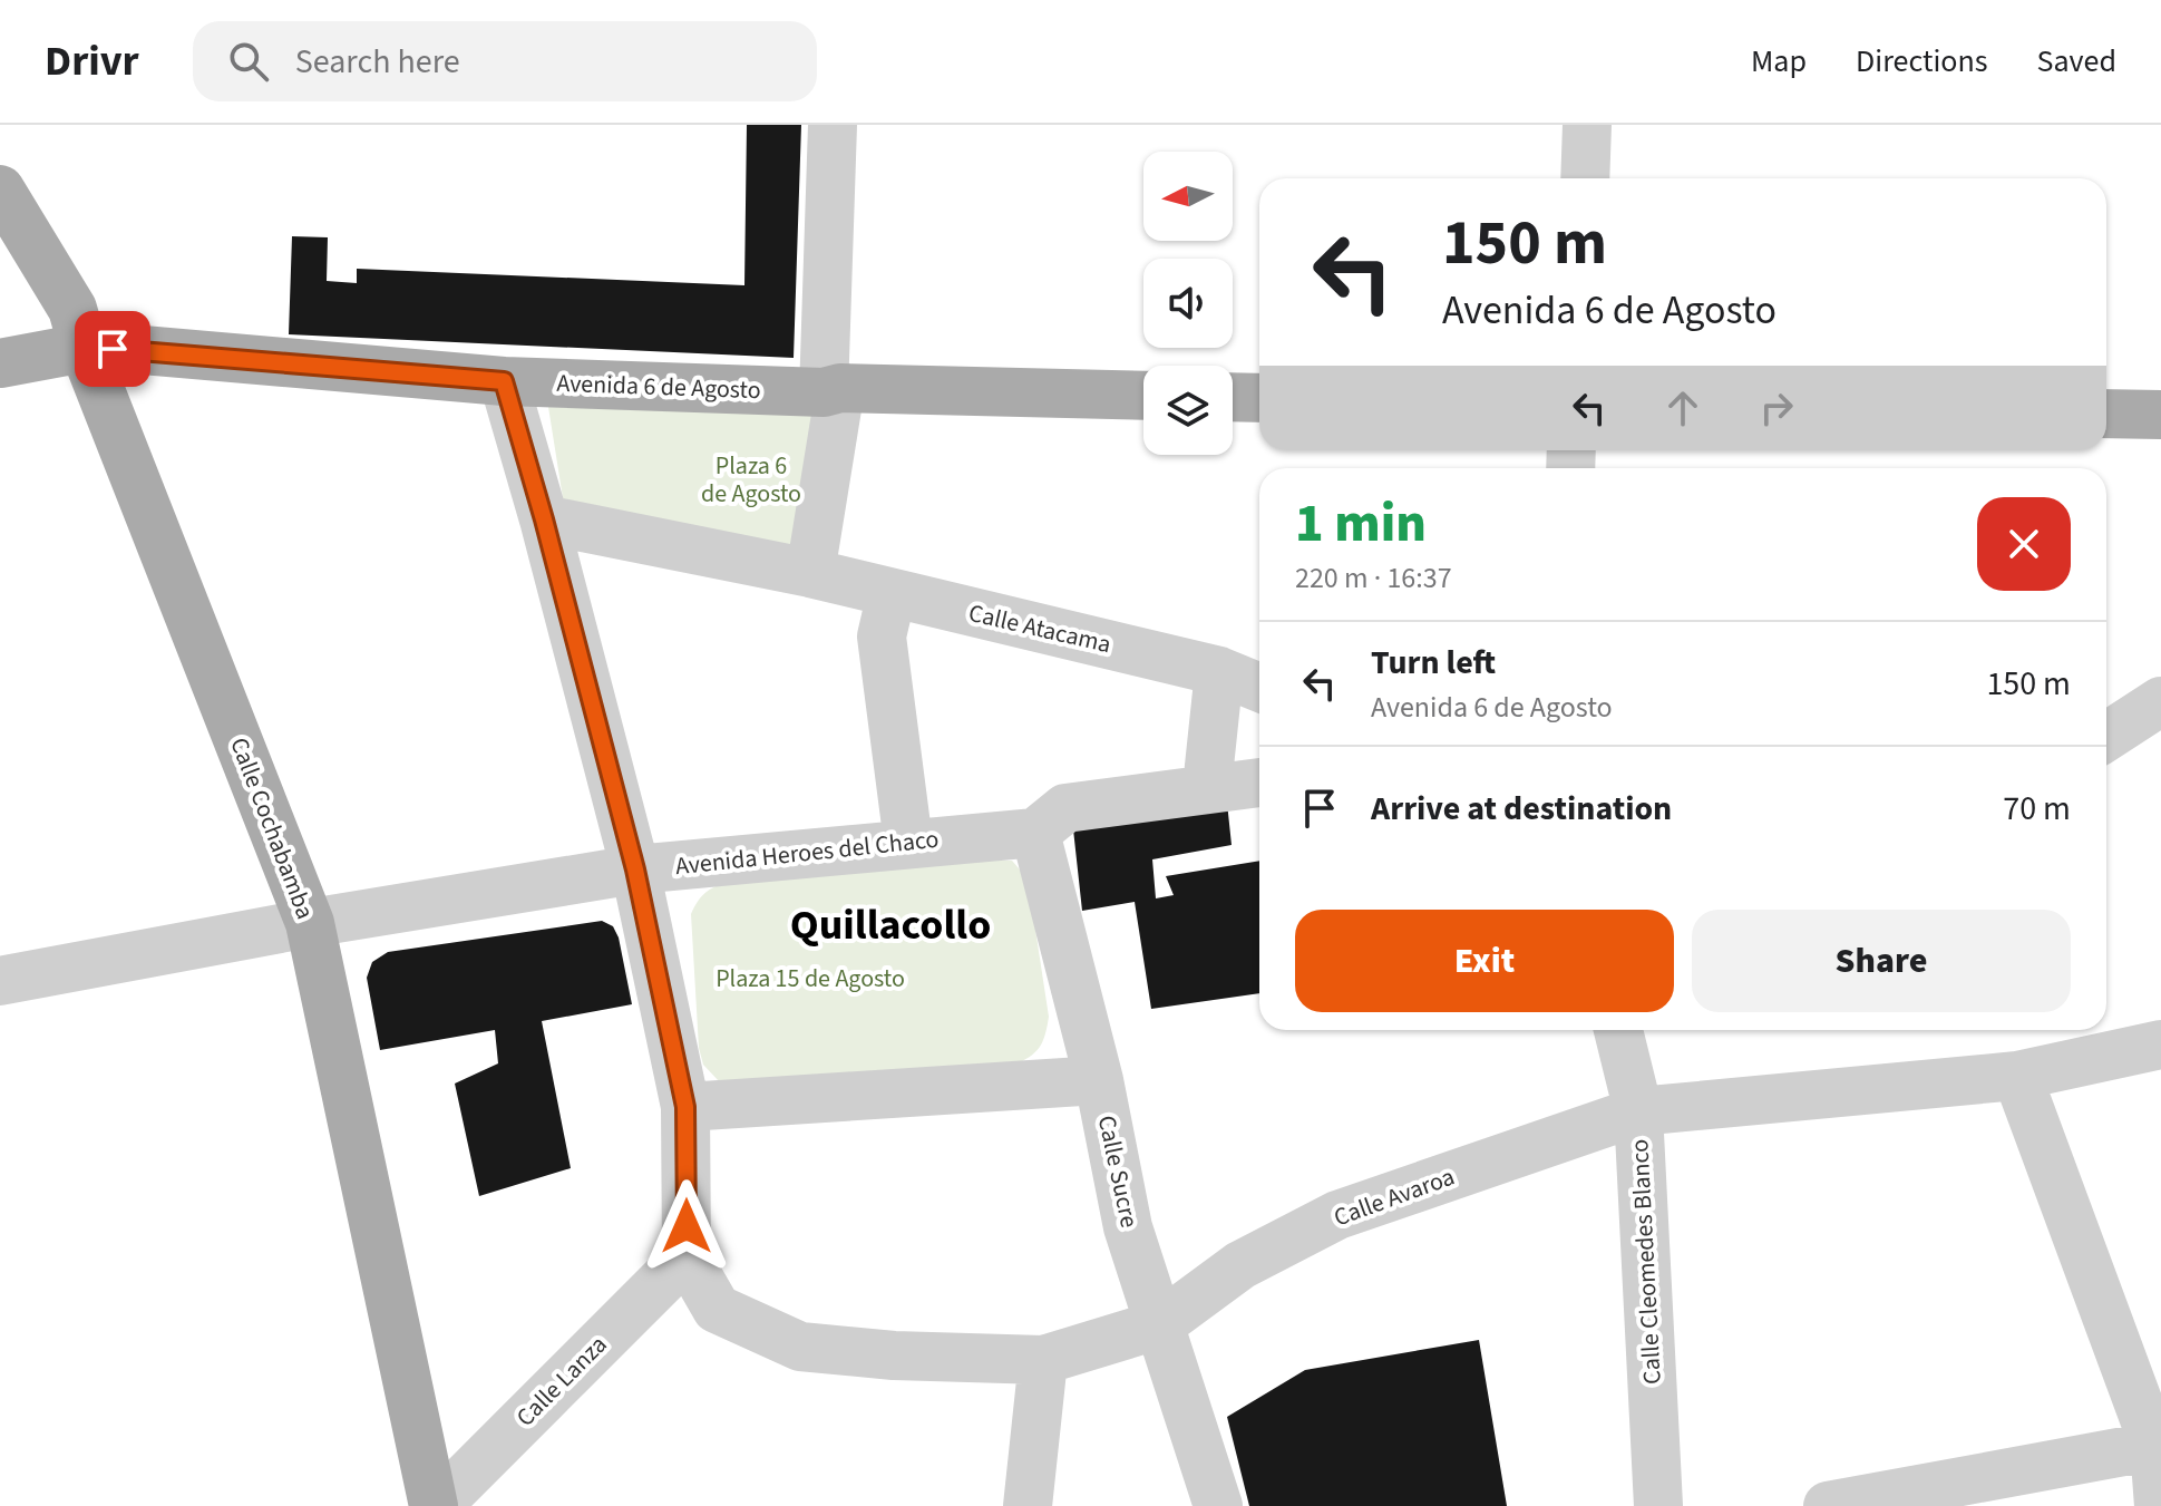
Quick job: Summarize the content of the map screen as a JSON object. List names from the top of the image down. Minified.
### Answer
{"streets":{"main road":["Avenida 6 de Agosto","Calle Cochabamba"],"street":["Calle Atacama","Avenida Heroes del Chaco","Calle Sucre","Calle Avaroa","Calle Cleomedes Blanco","Calle Lanza"]},"crossings":[["Avenida 6 de Agosto","Calle Cochabamba"],["Calle Cochabamba","Avenida Heroes del Chaco"],["Calle Cochabamba","Calle Lanza"],["Avenida Heroes del Chaco","Calle Sucre"],["Calle Sucre","Calle Avaroa"],["Calle Avaroa","Calle Cleomedes Blanco"],["Calle Avaroa","Calle Lanza"]],"districts":["Quillacollo"],"parks":["Plaza 6 de Agosto","Plaza 15 de Agosto"],"north":"left","page":{"header":"Drivr","search":"Search here","nav":["Map","Directions","Saved"],"turn":["150 m","Avenida 6 de Agosto"],"heading":["1 min","220 m · 16:37"],"list":[{"name":"Turn left","note":"Avenida 6 de Agosto","value":"150 m"},{"name":"Arrive at destination","value":"70 m"}],"buttons":["Exit","Share"]}}
